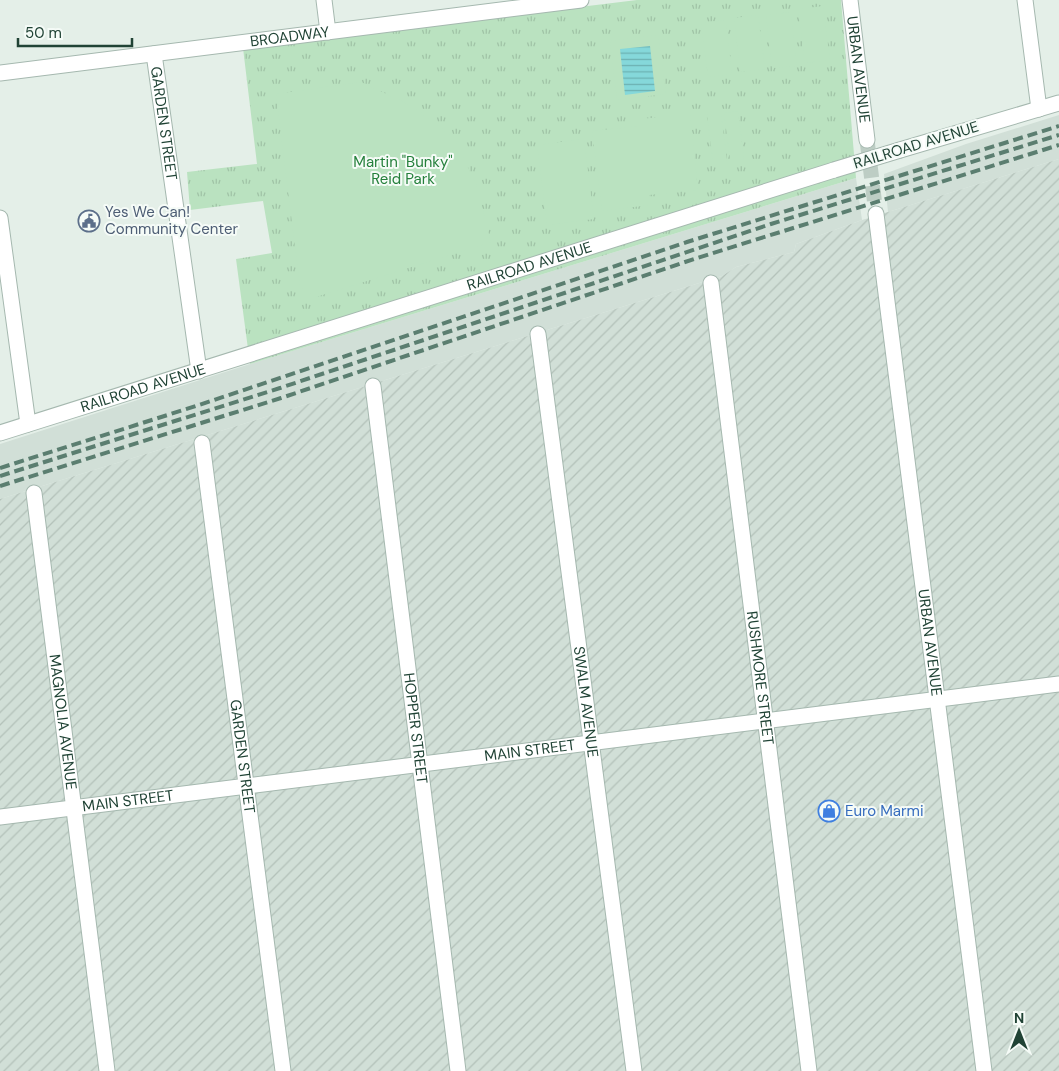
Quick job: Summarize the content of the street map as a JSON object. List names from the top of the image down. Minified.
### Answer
{"streets":{"street":["BROADWAY","URBAN AVENUE","GARDEN STREET","RAILROAD AVENUE","RUSHMORE STREET","SWALM AVENUE","MAGNOLIA AVENUE","HOPPER STREET","MAIN STREET"]},"crossings":[["BROADWAY","GARDEN STREET"],["URBAN AVENUE","MAIN STREET"],["GARDEN STREET","RAILROAD AVENUE"],["GARDEN STREET","MAIN STREET"],["RUSHMORE STREET","MAIN STREET"],["SWALM AVENUE","MAIN STREET"],["MAGNOLIA AVENUE","MAIN STREET"],["HOPPER STREET","MAIN STREET"]],"parks":["Martin \"Bunky\" Reid Park"],"places":{"public building":["Yes We Can! Community Center"],"shop":["Euro Marmi"]},"scale_bar":"50 m","north":"top"}
